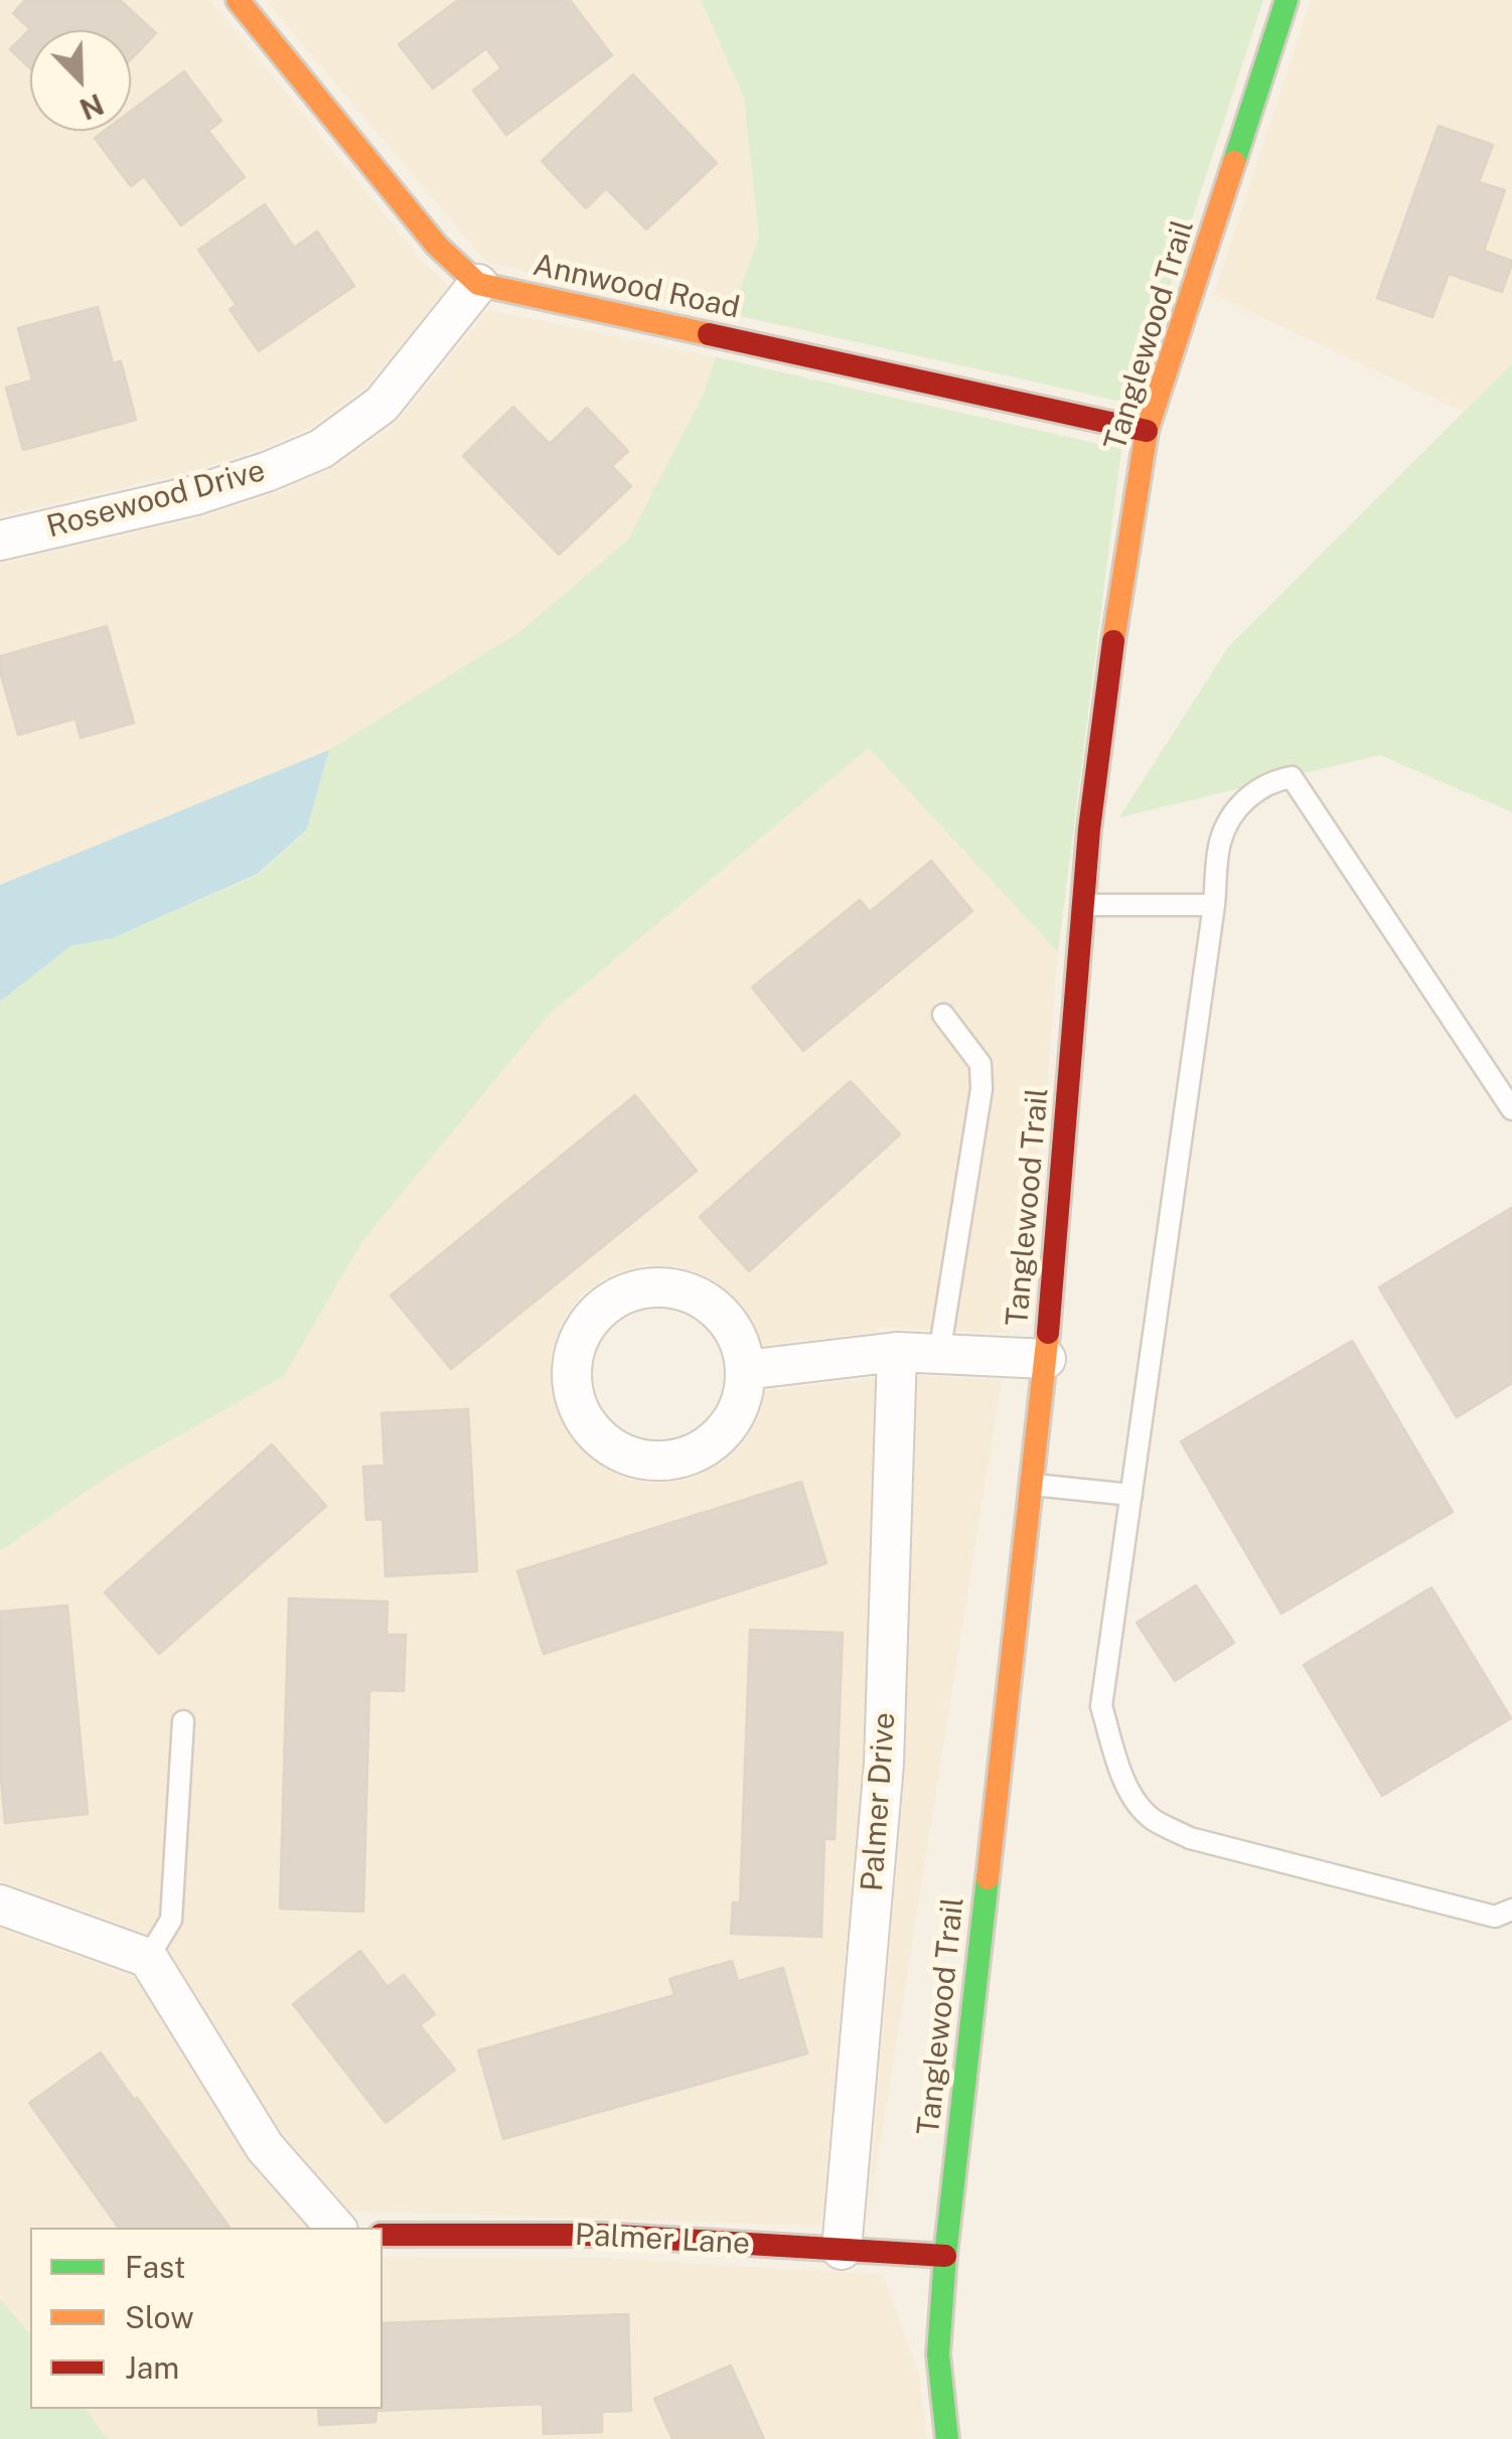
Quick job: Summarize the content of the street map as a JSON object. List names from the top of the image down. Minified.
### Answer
{"streets":{"street":["Annwood Road","Tanglewood Trail","Rosewood Drive","Palmer Drive","Palmer Lane"]},"crossings":[["Annwood Road","Tanglewood Trail"],["Annwood Road","Rosewood Drive"],["Tanglewood Trail","Palmer Lane"],["Palmer Drive","Palmer Lane"]],"legend":["Fast","Slow","Jam"],"north":"bottom right"}
